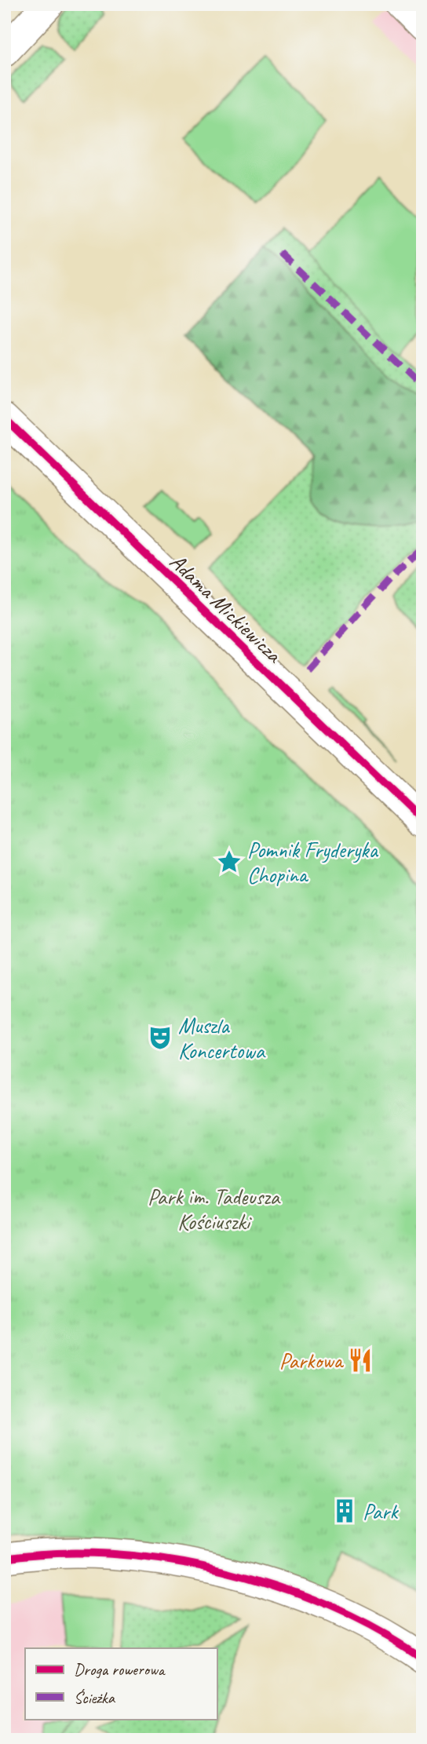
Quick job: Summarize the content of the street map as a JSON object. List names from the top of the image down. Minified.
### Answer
{"streets":{"street":["Adama Mickiewicza"]},"parks":["Park im. Tadeusza Kościuszki"],"places":{"place":["Pomnik Fryderyka Chopina"],"theatre":["Muszla Koncertowa"],"restaurant":["Parkowa"],"building":["Park"]},"legend":["Droga rowerowa","Ścieżka"]}
